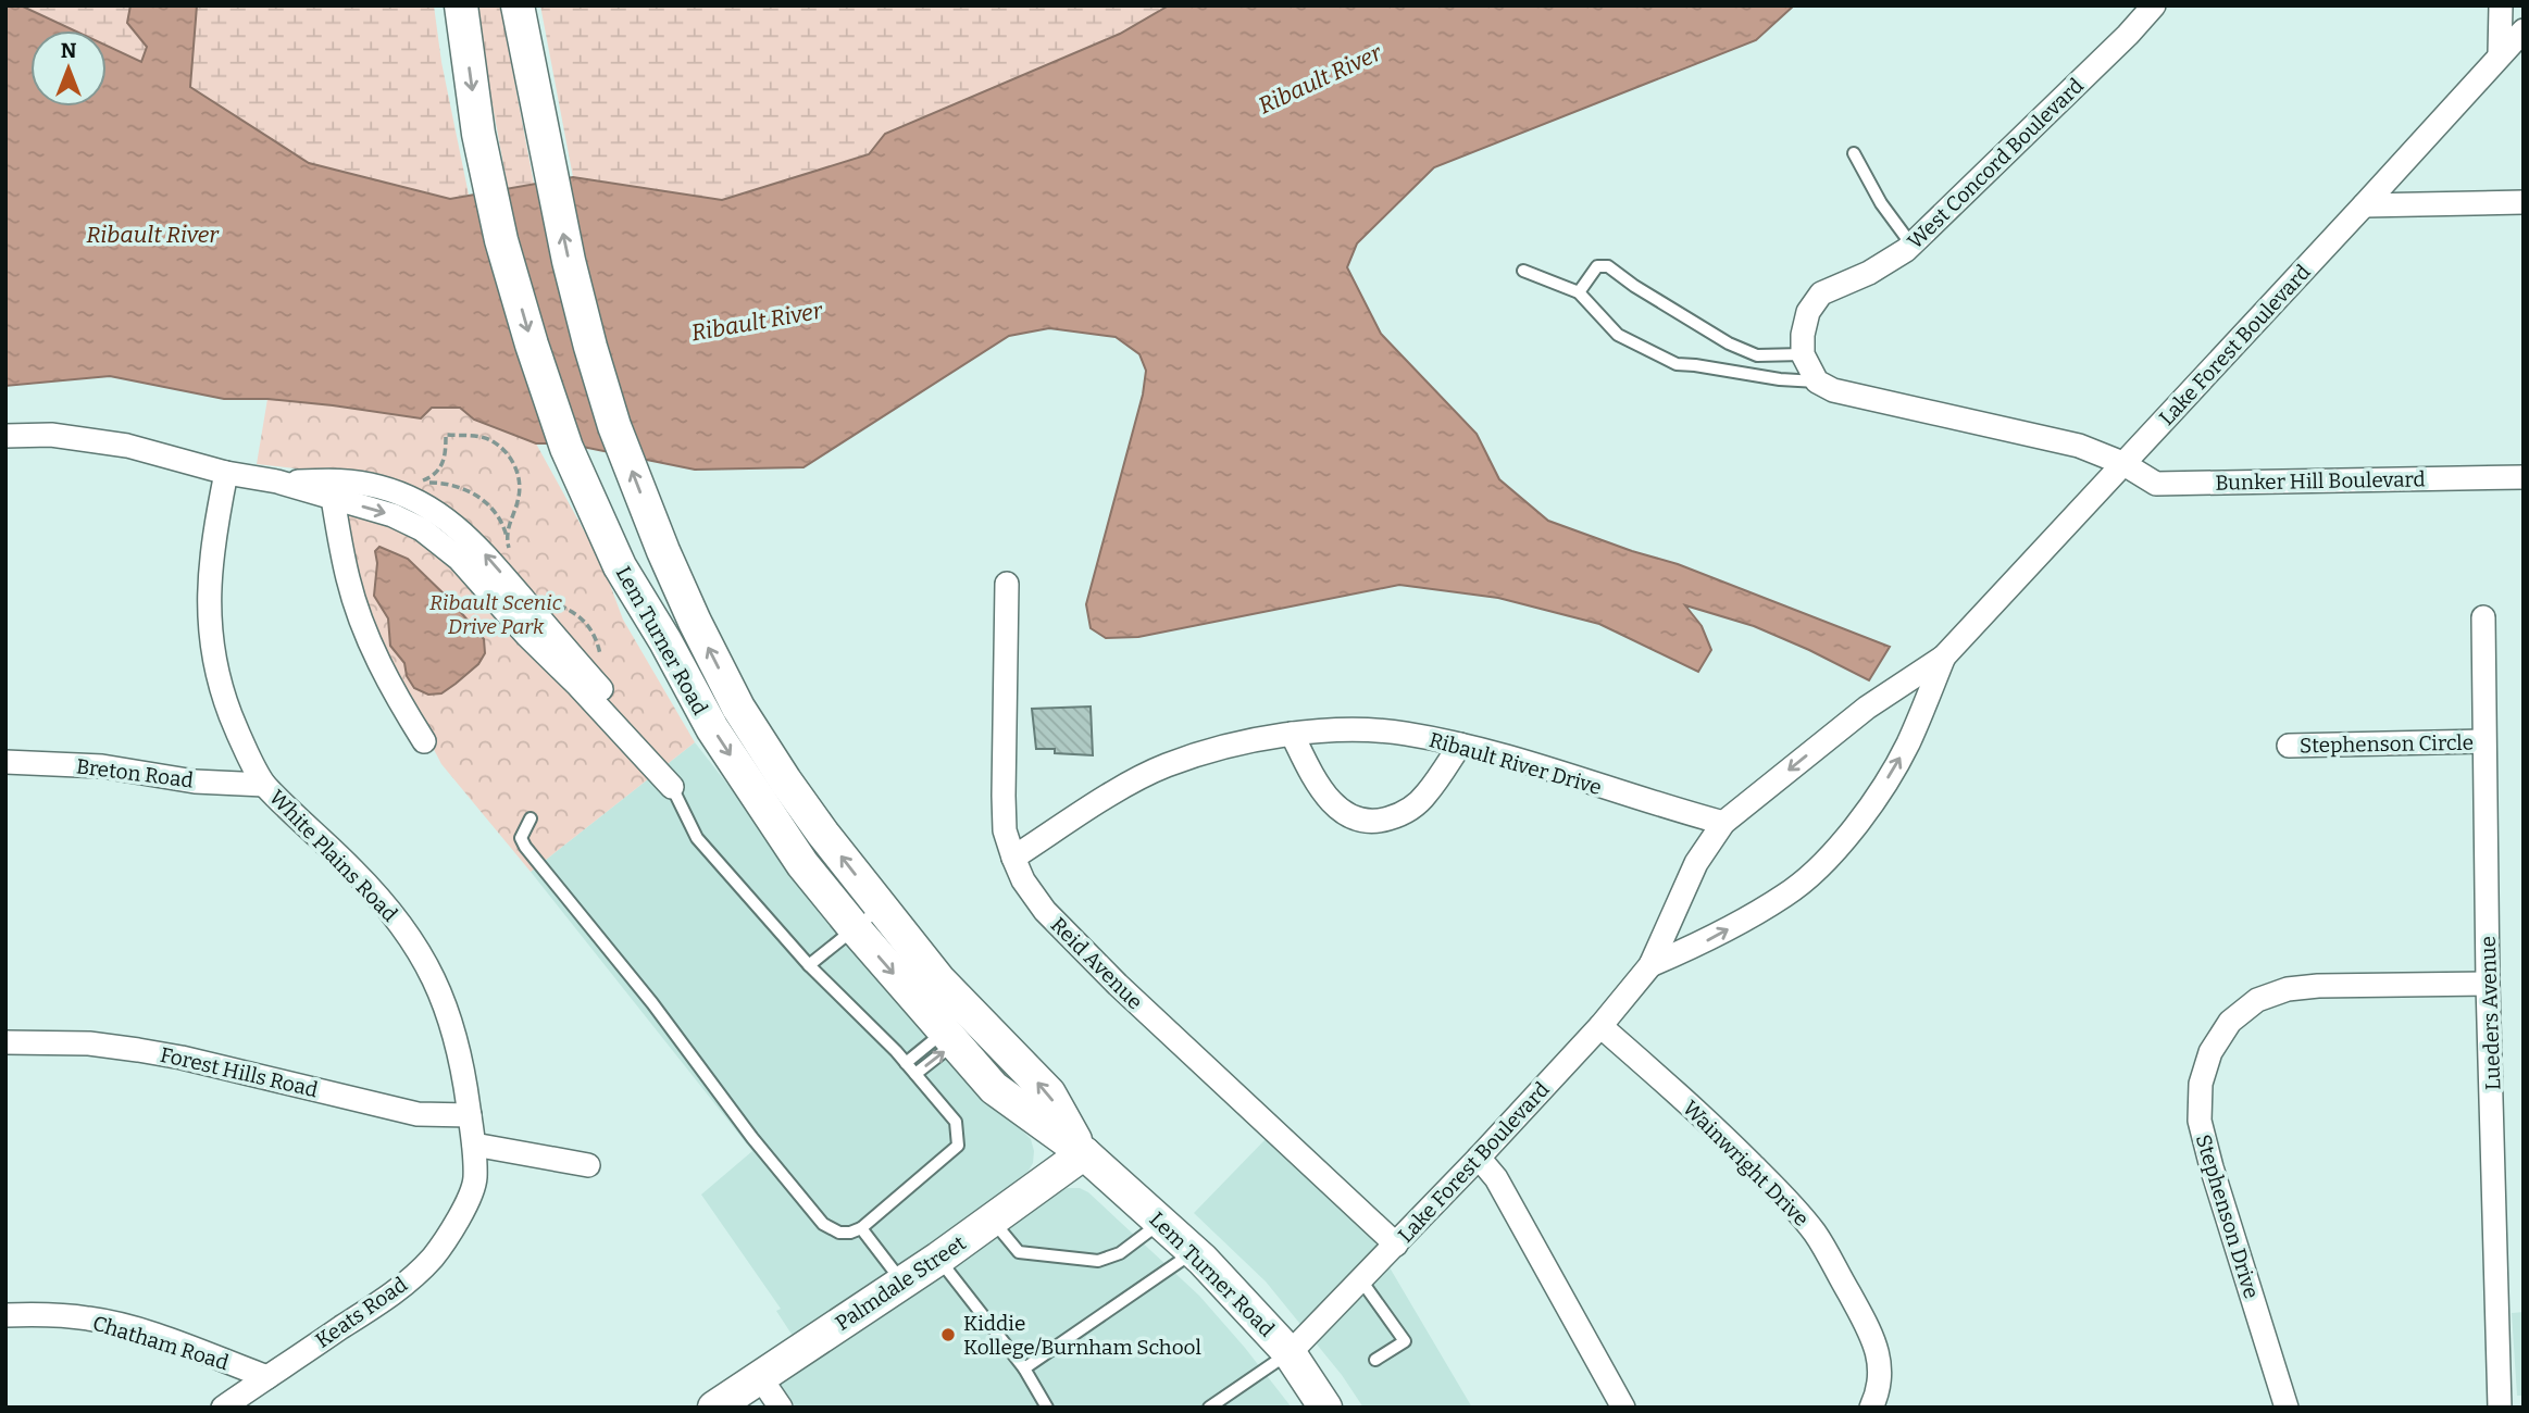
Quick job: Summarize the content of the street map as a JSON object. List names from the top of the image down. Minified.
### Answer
{"streets":{"main road":["Lem Turner Road","Palmdale Street"],"street":["West Concord Boulevard","Lake Forest Boulevard","Bunker Hill Boulevard","Stephenson Circle","Ribault River Drive","Breton Road","White Plains Road","Reid Avenue","Lueders Avenue","Forest Hills Road","Wainwright Drive","Stephenson Drive","Keats Road","Chatham Road"]},"crossings":[["Lake Forest Boulevard","Bunker Hill Boulevard"],["Lake Forest Boulevard","Lem Turner Road"],["Lake Forest Boulevard","Ribault River Drive"],["Lake Forest Boulevard","Reid Avenue"],["Lake Forest Boulevard","Wainwright Drive"],["Lem Turner Road","Palmdale Street"],["Stephenson Circle","Lueders Avenue"],["Ribault River Drive","Reid Avenue"],["Breton Road","White Plains Road"],["White Plains Road","Forest Hills Road"],["White Plains Road","Keats Road"],["Lueders Avenue","Stephenson Drive"],["Keats Road","Chatham Road"]],"water":["Ribault River"],"parks":["Ribault Scenic Drive Park"],"places":["Kiddie Kollege/Burnham School"],"north":"top"}
